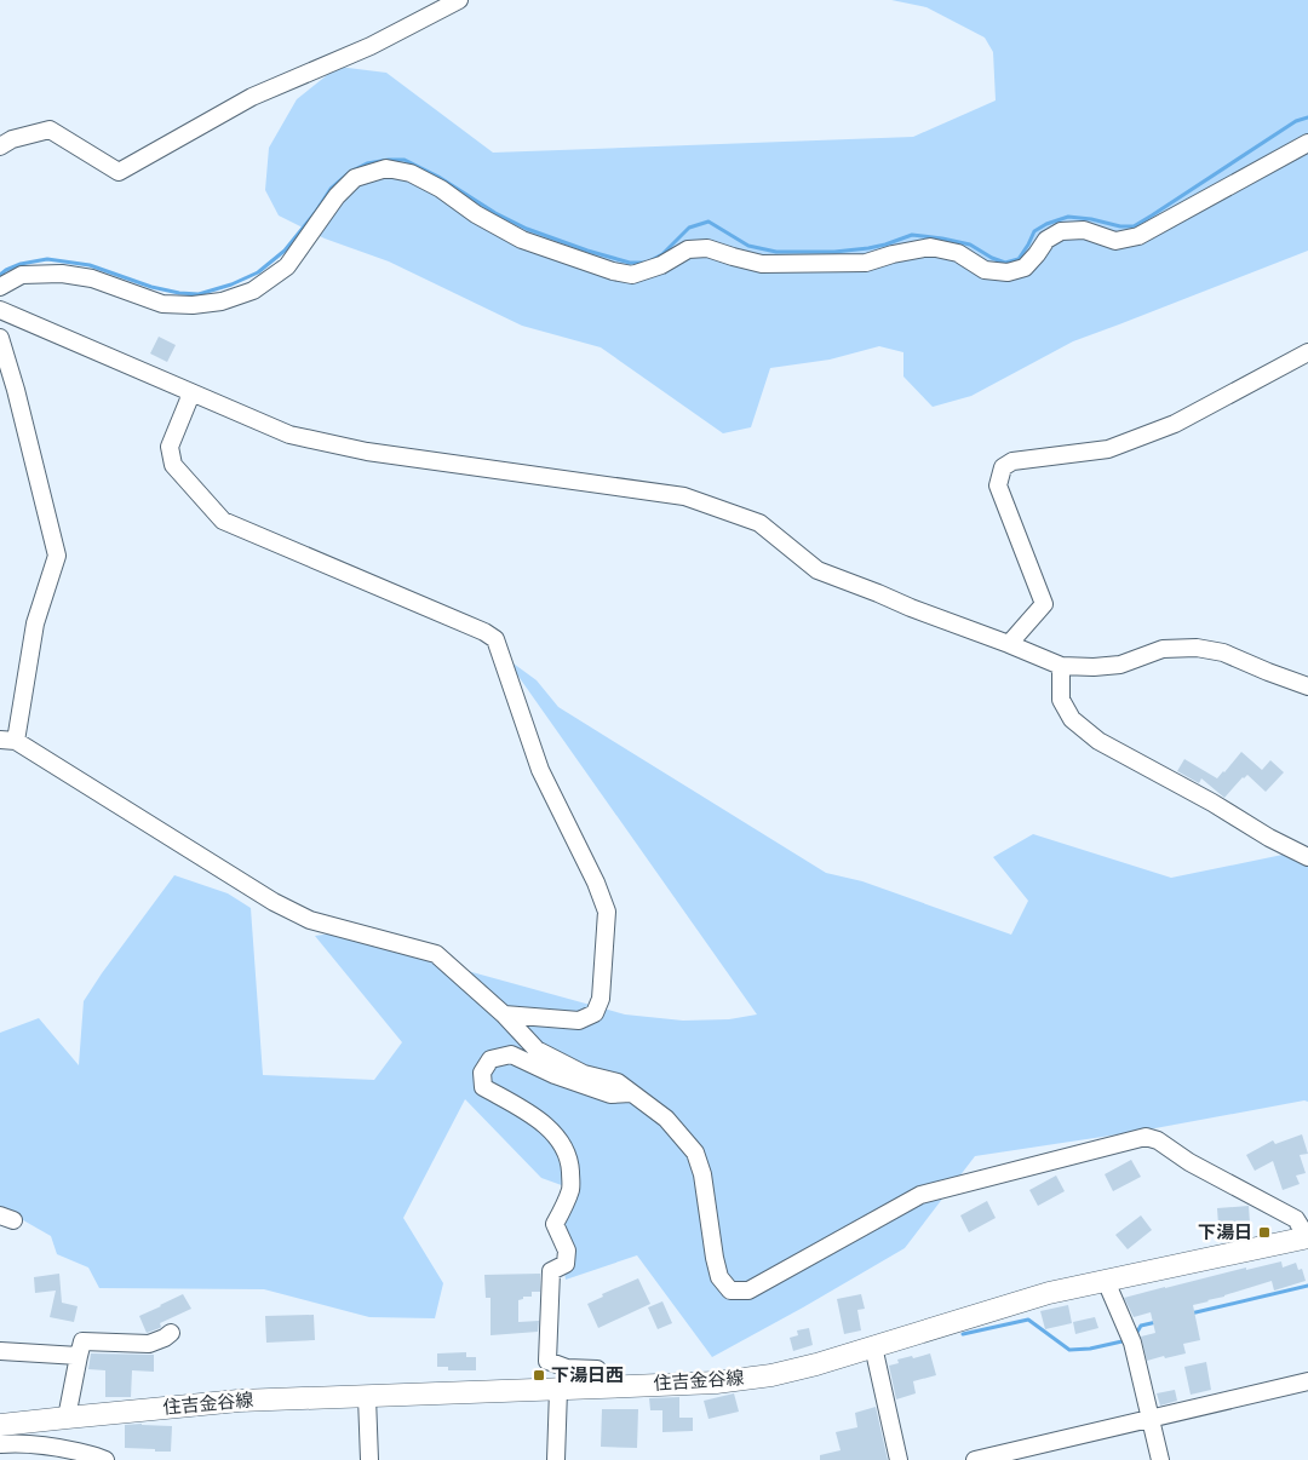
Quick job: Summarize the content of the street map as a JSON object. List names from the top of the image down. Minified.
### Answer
{"streets":{"main road":["住吉金谷線"]},"places":{"transit":["下湯日","下湯日西"]}}
